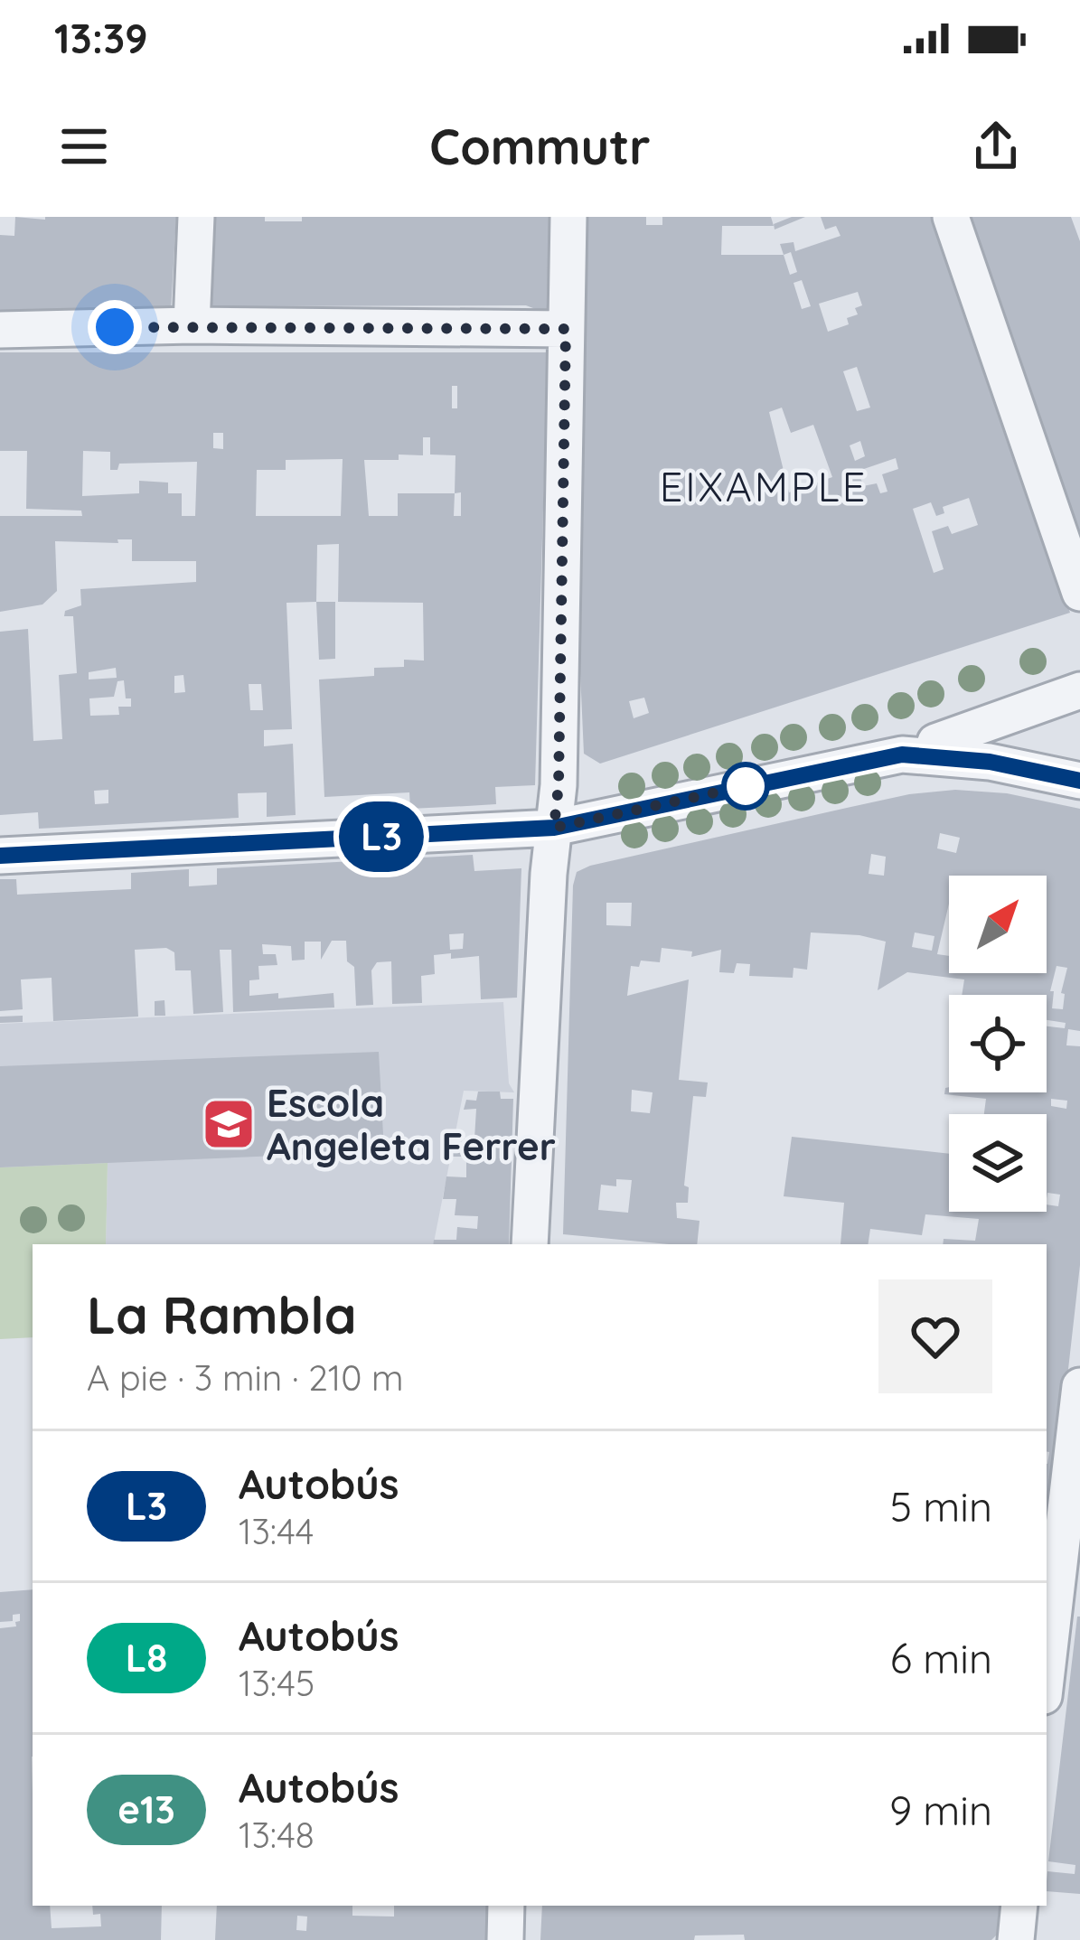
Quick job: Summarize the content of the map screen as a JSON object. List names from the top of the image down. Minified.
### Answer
{"districts":["EIXAMPLE"],"places":{"school or university":["Escola Angeleta Ferrer"]},"lines":["bus line L3"],"north":"top right","page":{"status":"13:39","header":"Commutr","on_map":"L3","heading":["La Rambla","A pie · 3 min · 210 m"],"list":[{"mark":"L3","name":"Autobús","note":"13:44","value":"5 min"},{"mark":"L8","name":"Autobús","note":"13:45","value":"6 min"},{"mark":"e13","name":"Autobús","note":"13:48","value":"9 min"}]}}
